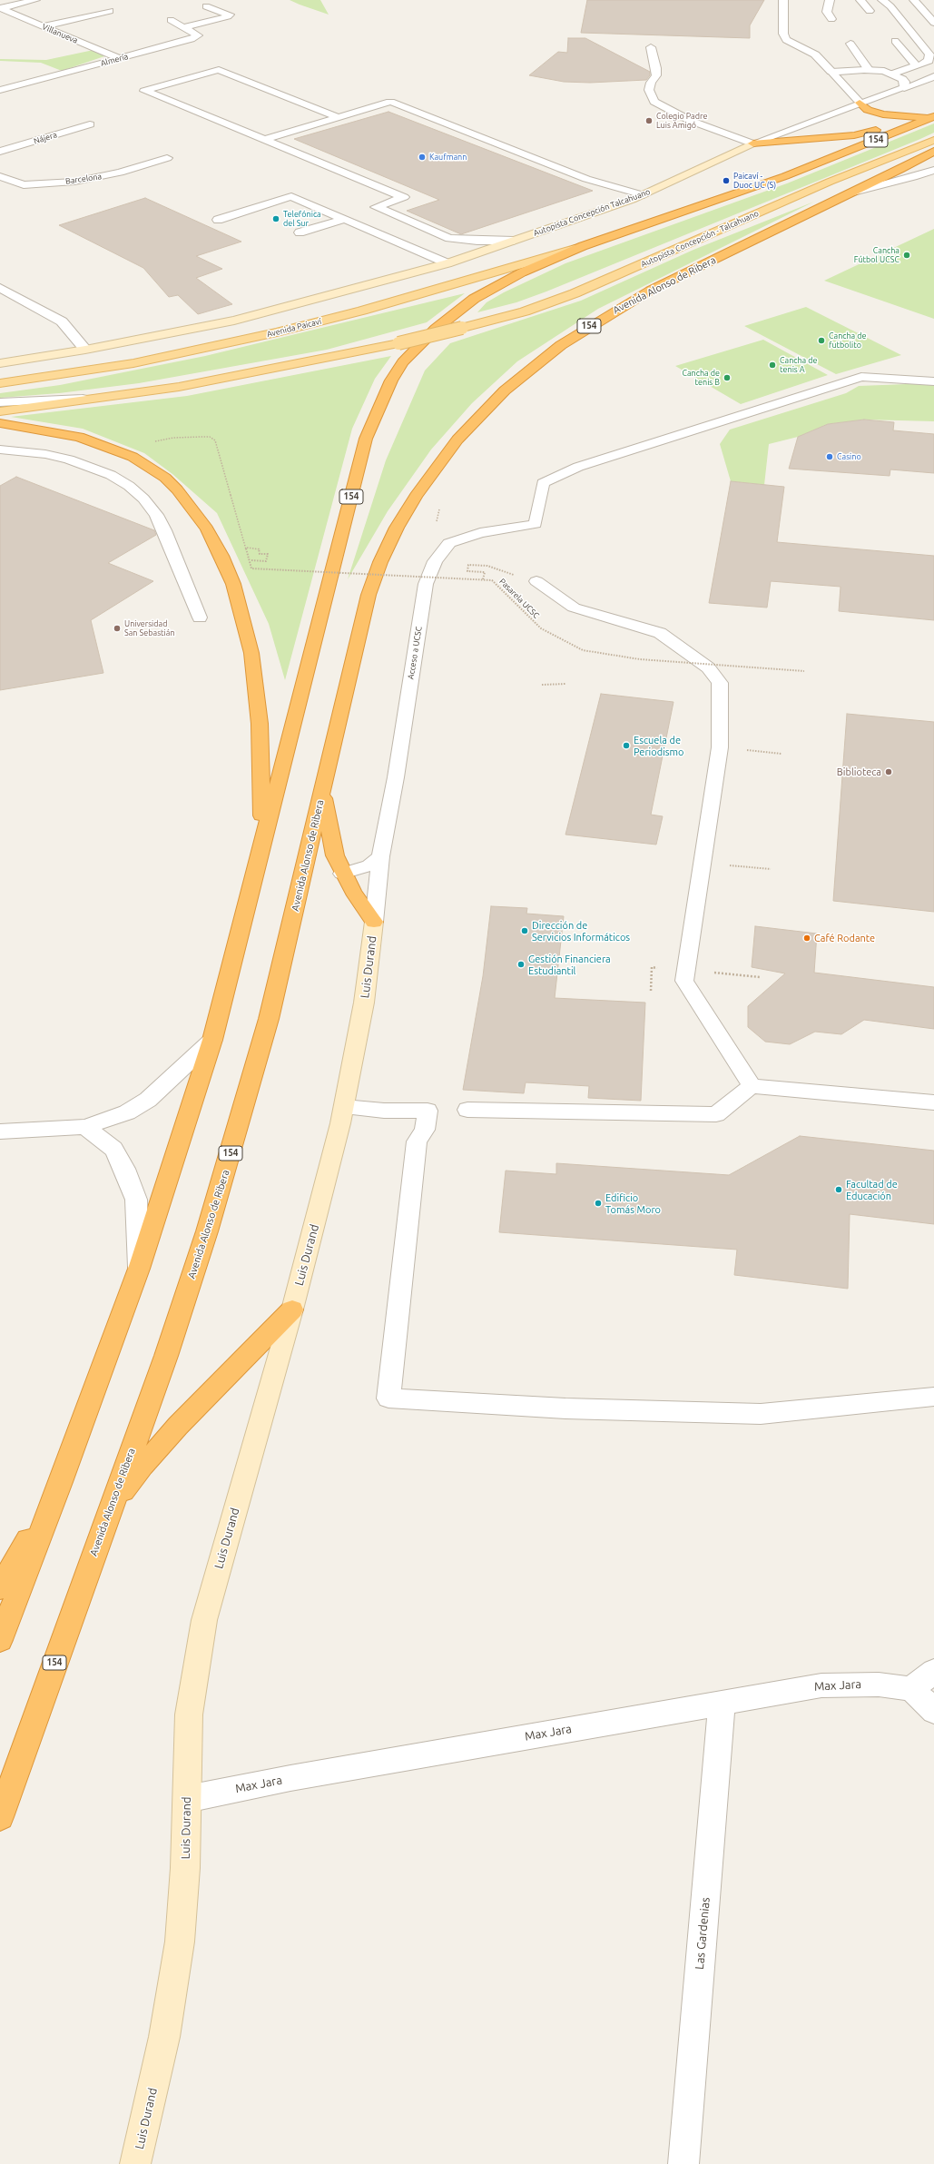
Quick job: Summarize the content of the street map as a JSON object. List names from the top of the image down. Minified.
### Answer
{"streets":{"highway":["154","Avenida Alonso de Ribera"],"main road":["Autopista Concepción - Talcahuano","Avenida Paicaví"],"street":["Villanueva","Almería","Nájera","Barcelona","Autopista Concepción Talcahuano","Acceso a UCSC","Luis Durand","Max Jara","Las Gardenias"],"path":["Pasarela UCSC"]},"crossings":[["Villanueva","Almería"],["154","Avenida Paicaví"],["Acceso a UCSC","Luis Durand"],["Luis Durand","Max Jara"],["Max Jara","Las Gardenias"]],"places":["Colegio Padre Luis Amigó","Kaufmann","Paicaví - Duoc UC (S)","Telefónica del Sur","Cancha Fútbol UCSC","Cancha de futbolito","Cancha de tenis A","Cancha de tenis B","Casino","Universidad San Sebastián","Escuela de Periodismo","Biblioteca","Dirección de Servicios Informáticos","Café Rodante","Gestión Financiera Estudiantil","Facultad de Educación","Edificio Tomás Moro"]}
